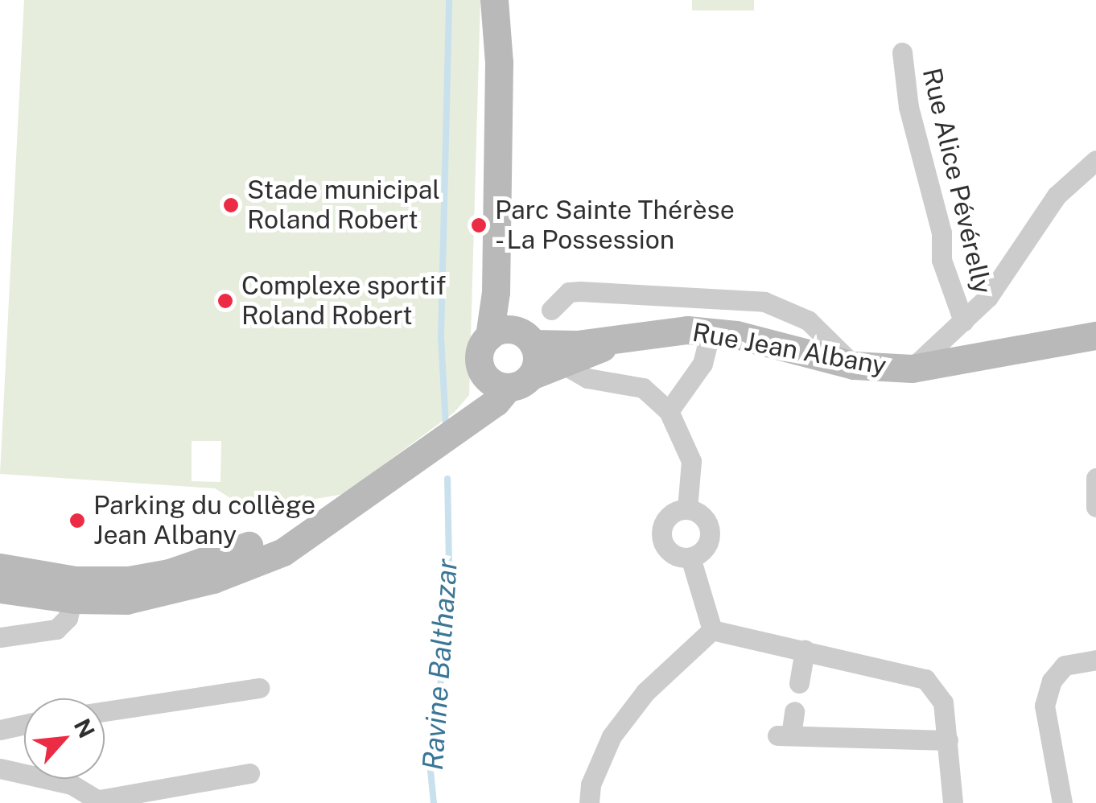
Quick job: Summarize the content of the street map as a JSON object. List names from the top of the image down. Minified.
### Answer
{"streets":{"main road":["Rue Jean Albany"],"street":["Rue Alice Pévérelly"]},"crossings":[["Rue Alice Pévérelly","Rue Jean Albany"]],"water":["Ravine Balthazar"],"places":["Stade municipal Roland Robert","Parc Sainte Thérèse - La Possession","Complexe sportif Roland Robert","Parking du collège Jean Albany"],"north":"top right"}
